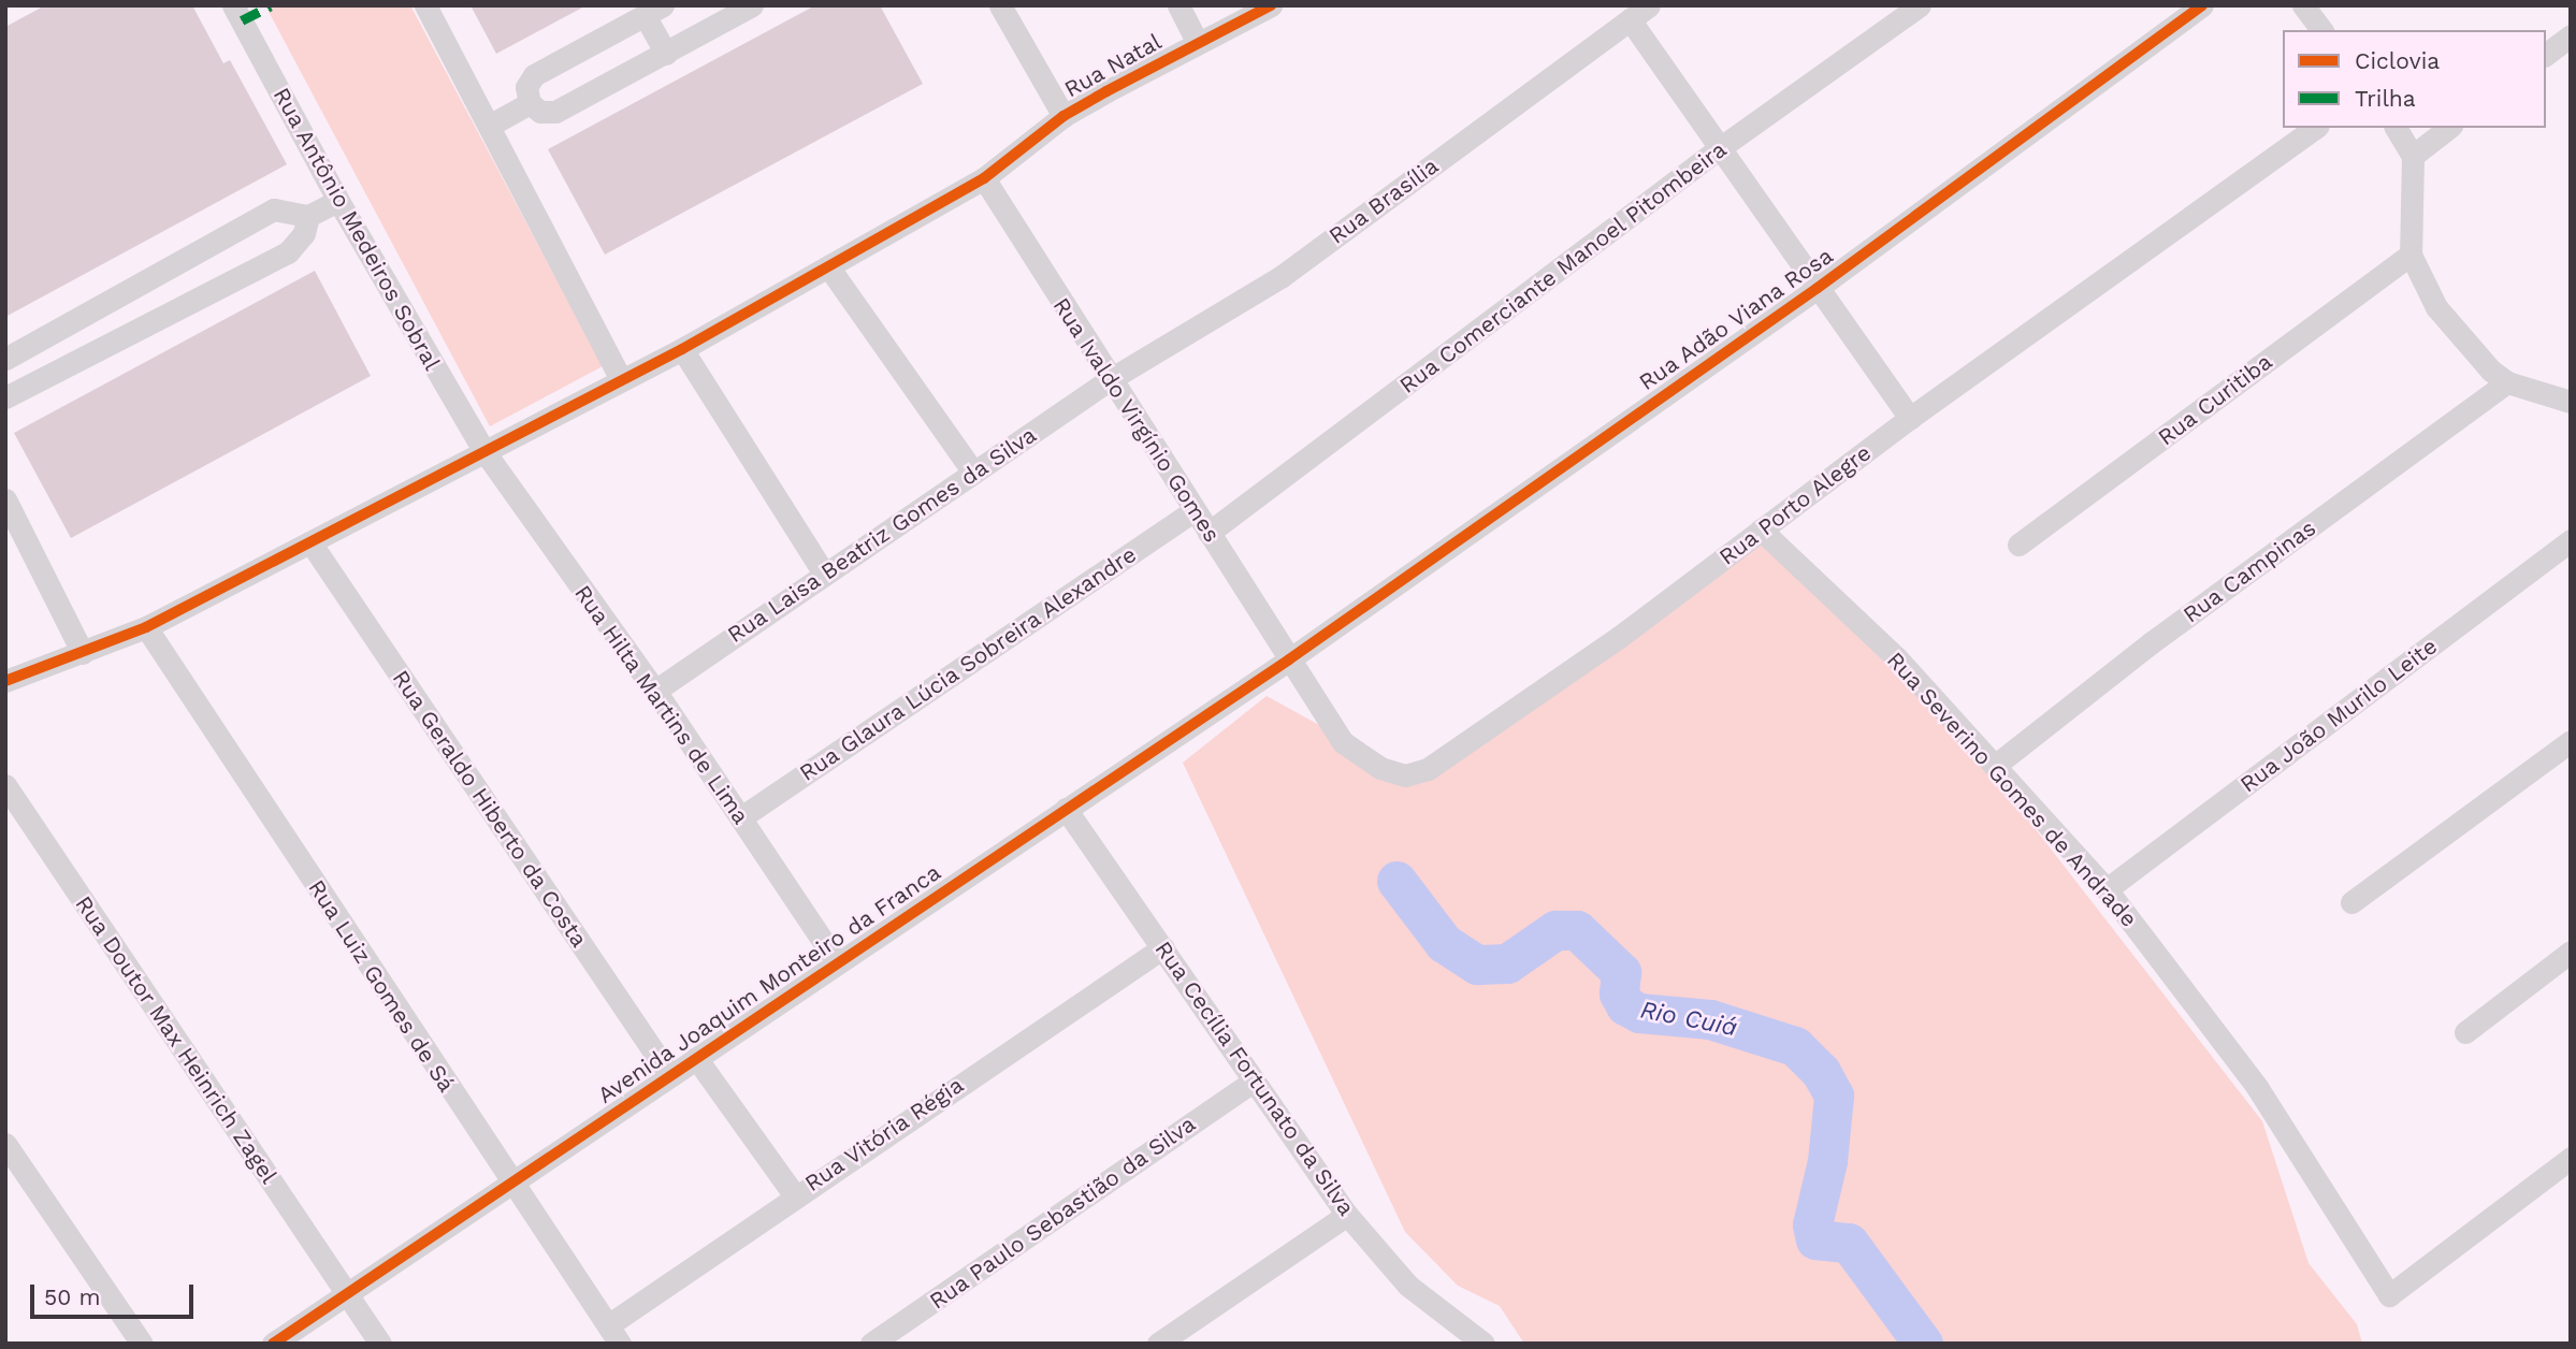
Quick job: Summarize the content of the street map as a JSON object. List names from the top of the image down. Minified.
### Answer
{"streets":{"street":["Rua Natal","Rua Brasília","Rua Antônio Medeiros Sobral","Rua Comerciante Manoel Pitombeira","Rua Adão Viana Rosa","Rua Curitiba","Rua Ivaldo Virgínio Gomes","Rua Porto Alegre","Rua Laisa Beatriz Gomes da Silva","Rua Campinas","Rua Glaura Lúcia Sobreira Alexandre","Rua Hilta Martins de Lima","Rua João Murilo Leite","Rua Severino Gomes de Andrade","Rua Geraldo Hiberto da Costa","Avenida Joaquim Monteiro da Franca","Rua Luiz Gomes de Sá","Rua Doutor Max Heinrich Zagel","Rua Cecília Fortunato da Silva","Rua Vitória Régia","Rua Paulo Sebastião da Silva"]},"crossings":[["Rua Natal","Rua Antônio Medeiros Sobral"],["Rua Natal","Rua Ivaldo Virgínio Gomes"],["Rua Natal","Rua Hilta Martins de Lima"],["Rua Natal","Rua Geraldo Hiberto da Costa"],["Rua Natal","Rua Luiz Gomes de Sá"],["Rua Brasília","Rua Ivaldo Virgínio Gomes"],["Rua Brasília","Rua Laisa Beatriz Gomes da Silva"],["Rua Antônio Medeiros Sobral","Rua Hilta Martins de Lima"],["Rua Comerciante Manoel Pitombeira","Rua Ivaldo Virgínio Gomes"],["Rua Adão Viana Rosa","Rua Ivaldo Virgínio Gomes"],["Rua Adão Viana Rosa","Rua Porto Alegre"],["Rua Adão Viana Rosa","Avenida Joaquim Monteiro da Franca"],["Rua Ivaldo Virgínio Gomes","Rua Porto Alegre"],["Rua Ivaldo Virgínio Gomes","Rua Laisa Beatriz Gomes da Silva"],["Rua Ivaldo Virgínio Gomes","Rua Glaura Lúcia Sobreira Alexandre"],["Rua Ivaldo Virgínio Gomes","Avenida Joaquim Monteiro da Franca"],["Rua Porto Alegre","Rua Severino Gomes de Andrade"],["Rua Porto Alegre","Avenida Joaquim Monteiro da Franca"],["Rua Laisa Beatriz Gomes da Silva","Rua Hilta Martins de Lima"],["Rua Campinas","Rua Severino Gomes de Andrade"],["Rua Glaura Lúcia Sobreira Alexandre","Rua Hilta Martins de Lima"],["Rua Hilta Martins de Lima","Avenida Joaquim Monteiro da Franca"],["Rua João Murilo Leite","Rua Severino Gomes de Andrade"],["Rua Geraldo Hiberto da Costa","Avenida Joaquim Monteiro da Franca"],["Avenida Joaquim Monteiro da Franca","Rua Luiz Gomes de Sá"],["Avenida Joaquim Monteiro da Franca","Rua Doutor Max Heinrich Zagel"],["Avenida Joaquim Monteiro da Franca","Rua Cecília Fortunato da Silva"],["Rua Luiz Gomes de Sá","Rua Vitória Régia"],["Rua Cecília Fortunato da Silva","Rua Vitória Régia"],["Rua Cecília Fortunato da Silva","Rua Paulo Sebastião da Silva"]],"water":["Rio Cuiá"],"legend":["Ciclovia","Trilha"],"scale_bar":"50 m"}
